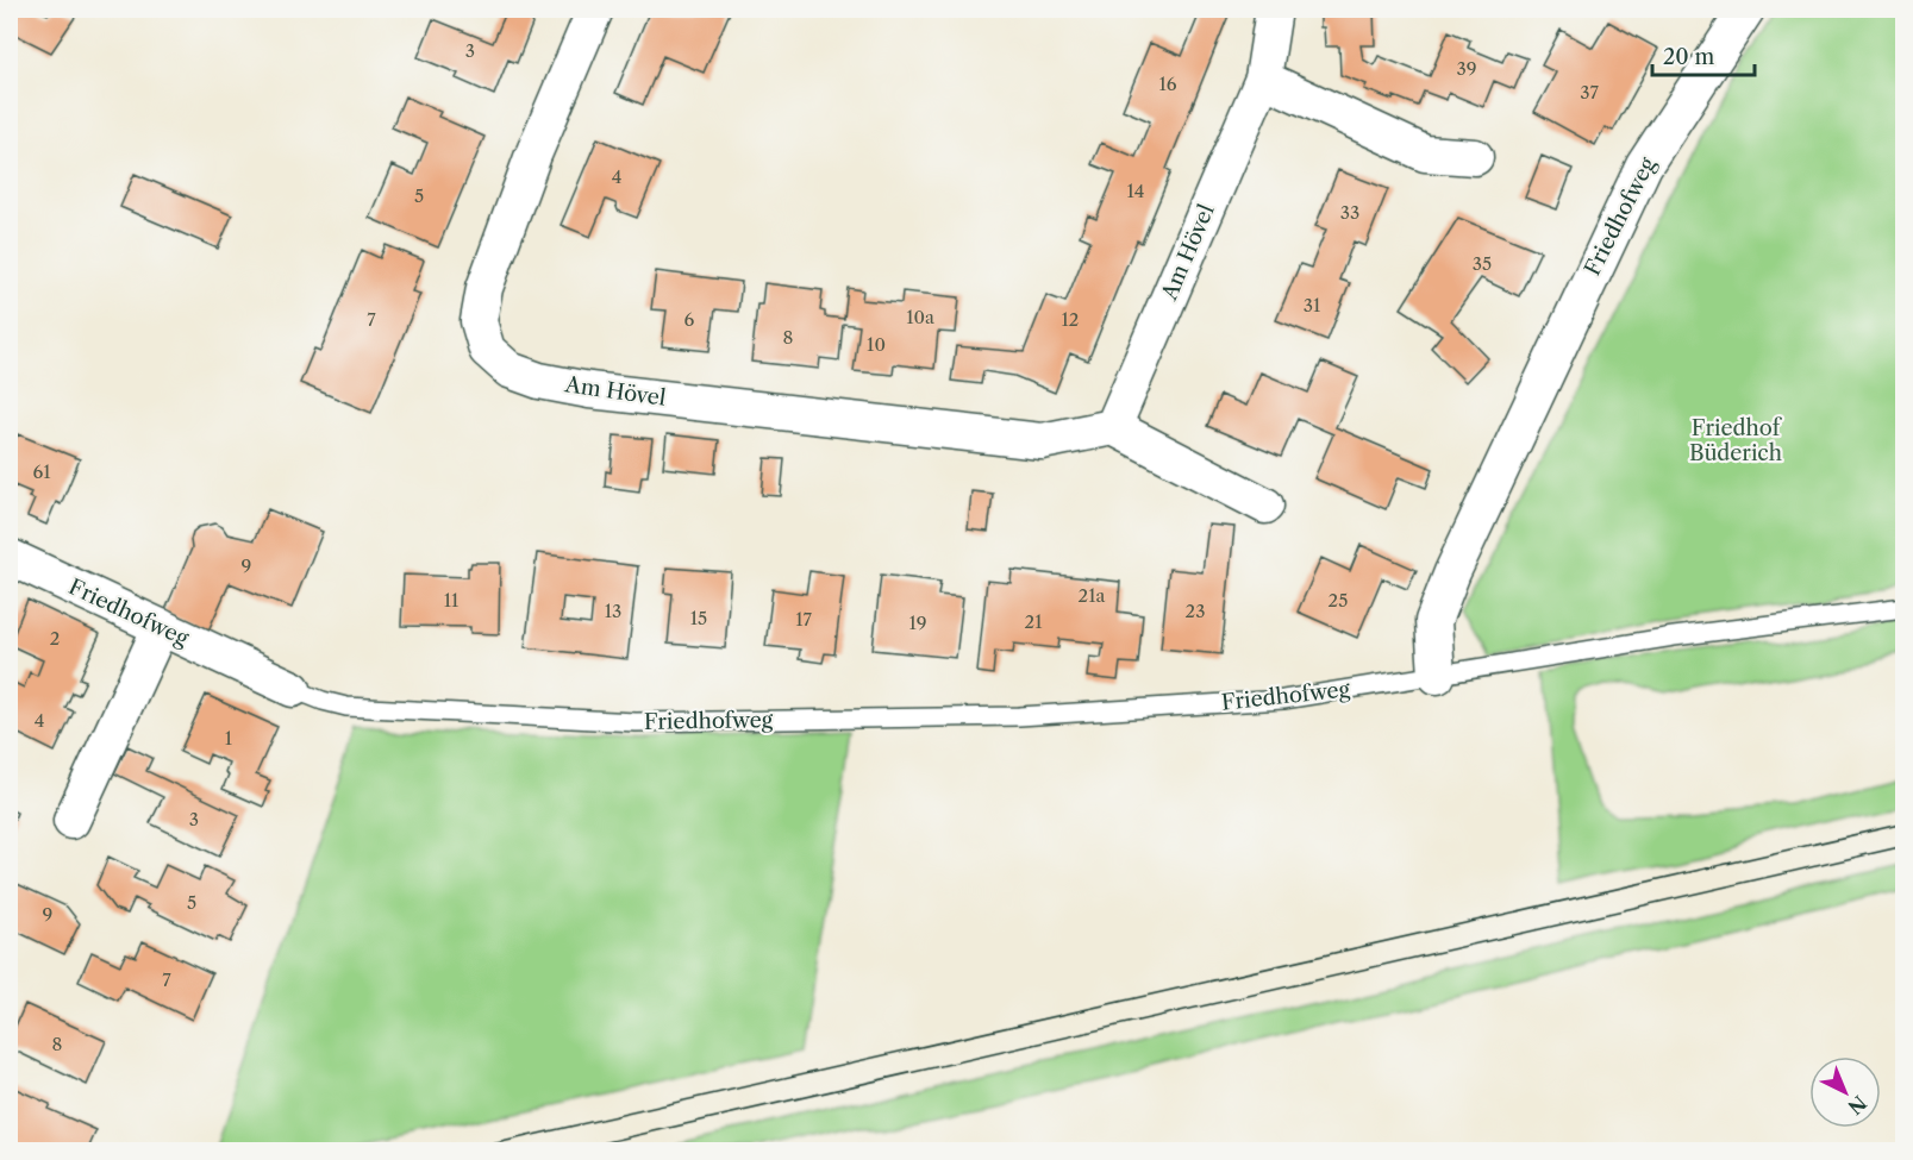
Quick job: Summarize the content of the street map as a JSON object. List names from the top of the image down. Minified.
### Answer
{"streets":{"street":["Friedhofweg","Am Hövel"]},"parks":["Friedhof Büderich"],"house_numbers":["3","39","16","37","4","14","5","33","35","31","10a","7","6","12","8","10","61","9","21a","11","25","13","23","15","17","21","19","2","4","1","3","5","9","7","8"],"scale_bar":"20 m","north":"bottom right"}
